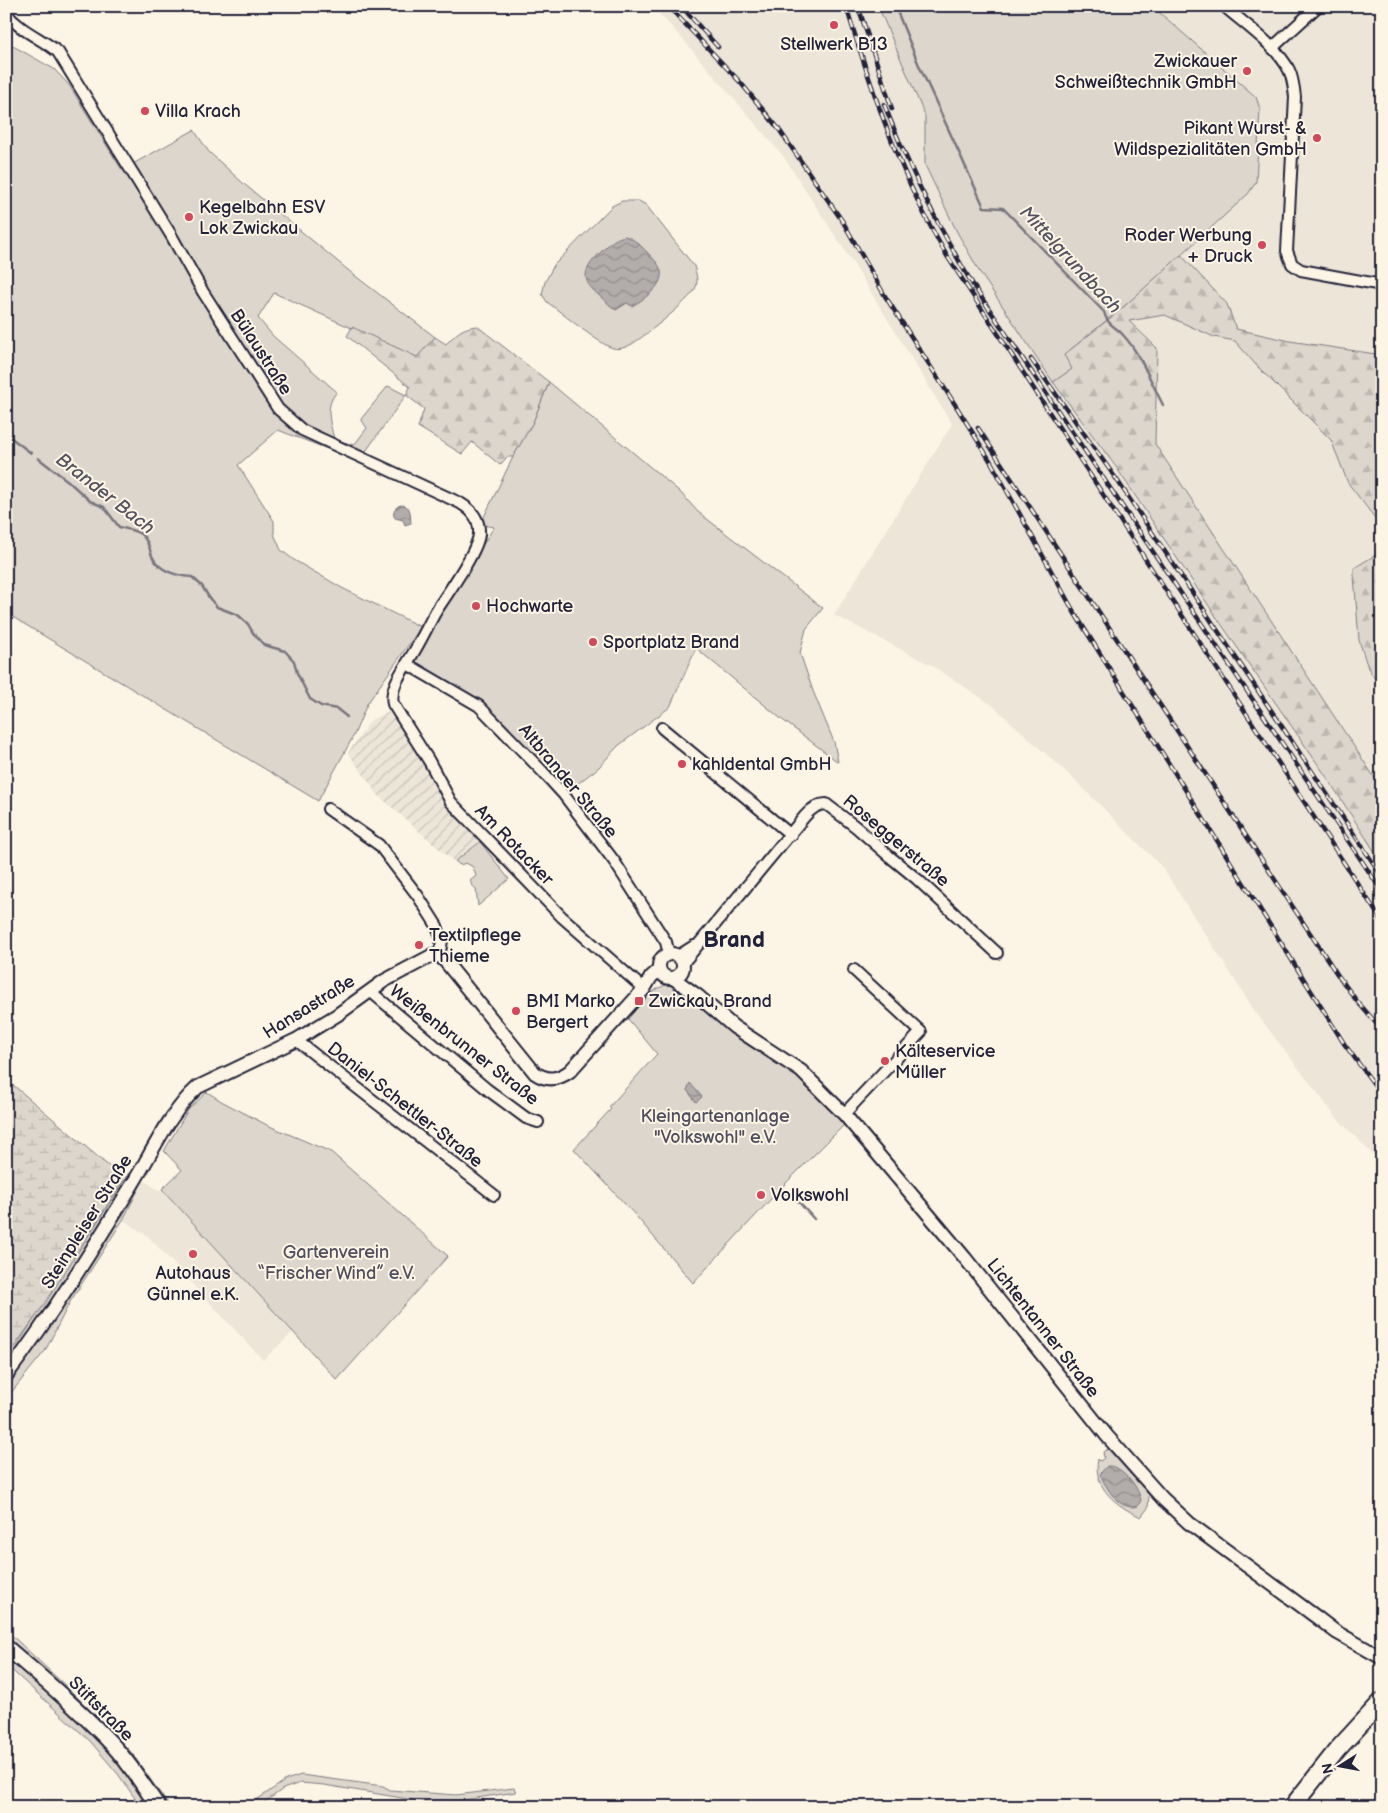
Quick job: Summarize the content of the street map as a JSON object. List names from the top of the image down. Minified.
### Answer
{"streets":{"main road":["Stiftstraße"],"street":["Bülaustraße","Altbrander Straße","Roseggerstraße","Am Rotacker","Hansastraße","Weißenbrunner Straße","Daniel-Schettler-Straße","Steinpleiser Straße","Lichtentanner Straße"]},"crossings":[["Bülaustraße","Altbrander Straße"],["Bülaustraße","Am Rotacker"],["Altbrander Straße","Roseggerstraße"],["Altbrander Straße","Lichtentanner Straße"],["Roseggerstraße","Lichtentanner Straße"],["Hansastraße","Weißenbrunner Straße"],["Hansastraße","Daniel-Schettler-Straße"],["Hansastraße","Steinpleiser Straße"]],"districts":["Brand"],"water":["Mittelgrundbach","Brander Bach"],"parks":["Kleingartenanlage \"Volkswohl\" e.V.","Gartenverein “Frischer Wind” e.V."],"places":{"other":["Stellwerk B13","Zwickauer Schweißtechnik GmbH","Villa Krach","Pikant Wurst- & Wildspezialitäten GmbH","Kegelbahn ESV Lok Zwickau","Roder Werbung + Druck","Hochwarte","Sportplatz Brand","kahldental GmbH","Textilpflege Thieme","BMI Marko Bergert","Kälteservice Müller","Volkswohl","Autohaus Günnel e.K."],"transit":["Zwickau, Brand"]},"north":"left"}
